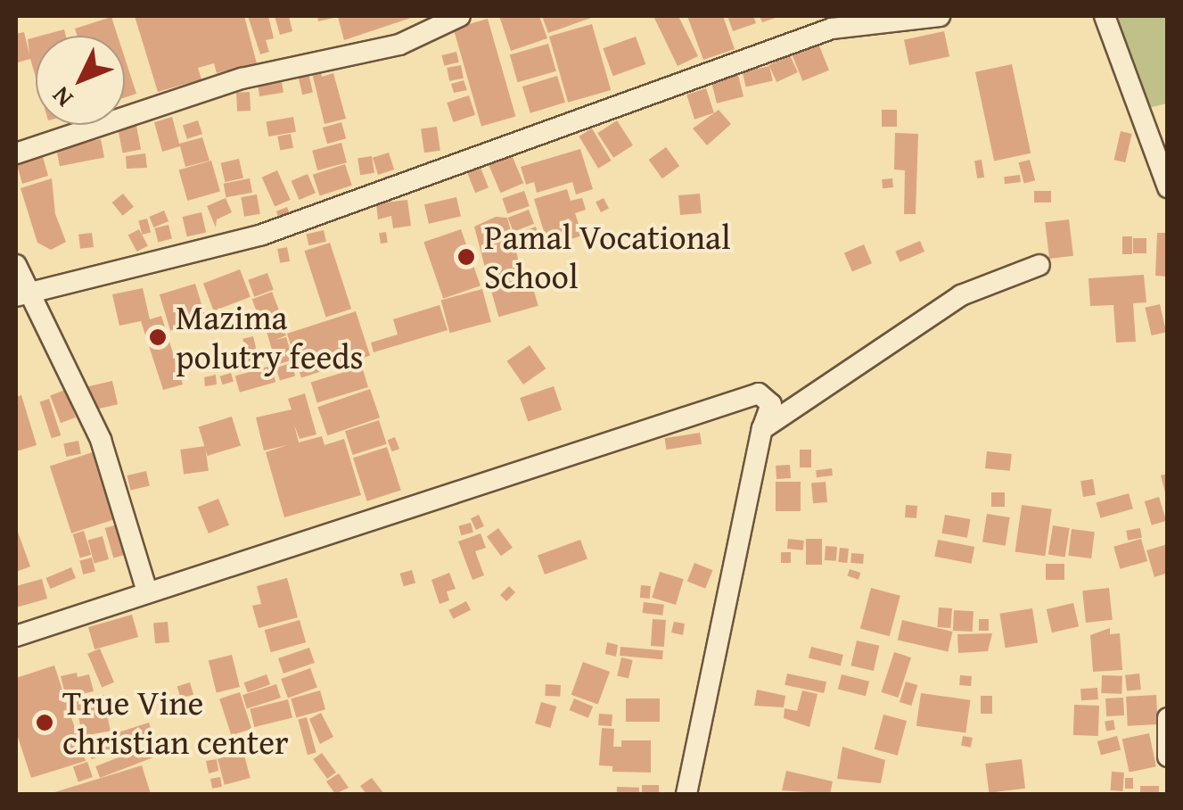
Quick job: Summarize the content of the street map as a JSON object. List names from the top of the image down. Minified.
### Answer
{"places":["Pamal Vocational School","Mazima polutry feeds","True Vine christian center"],"north":"bottom left"}
